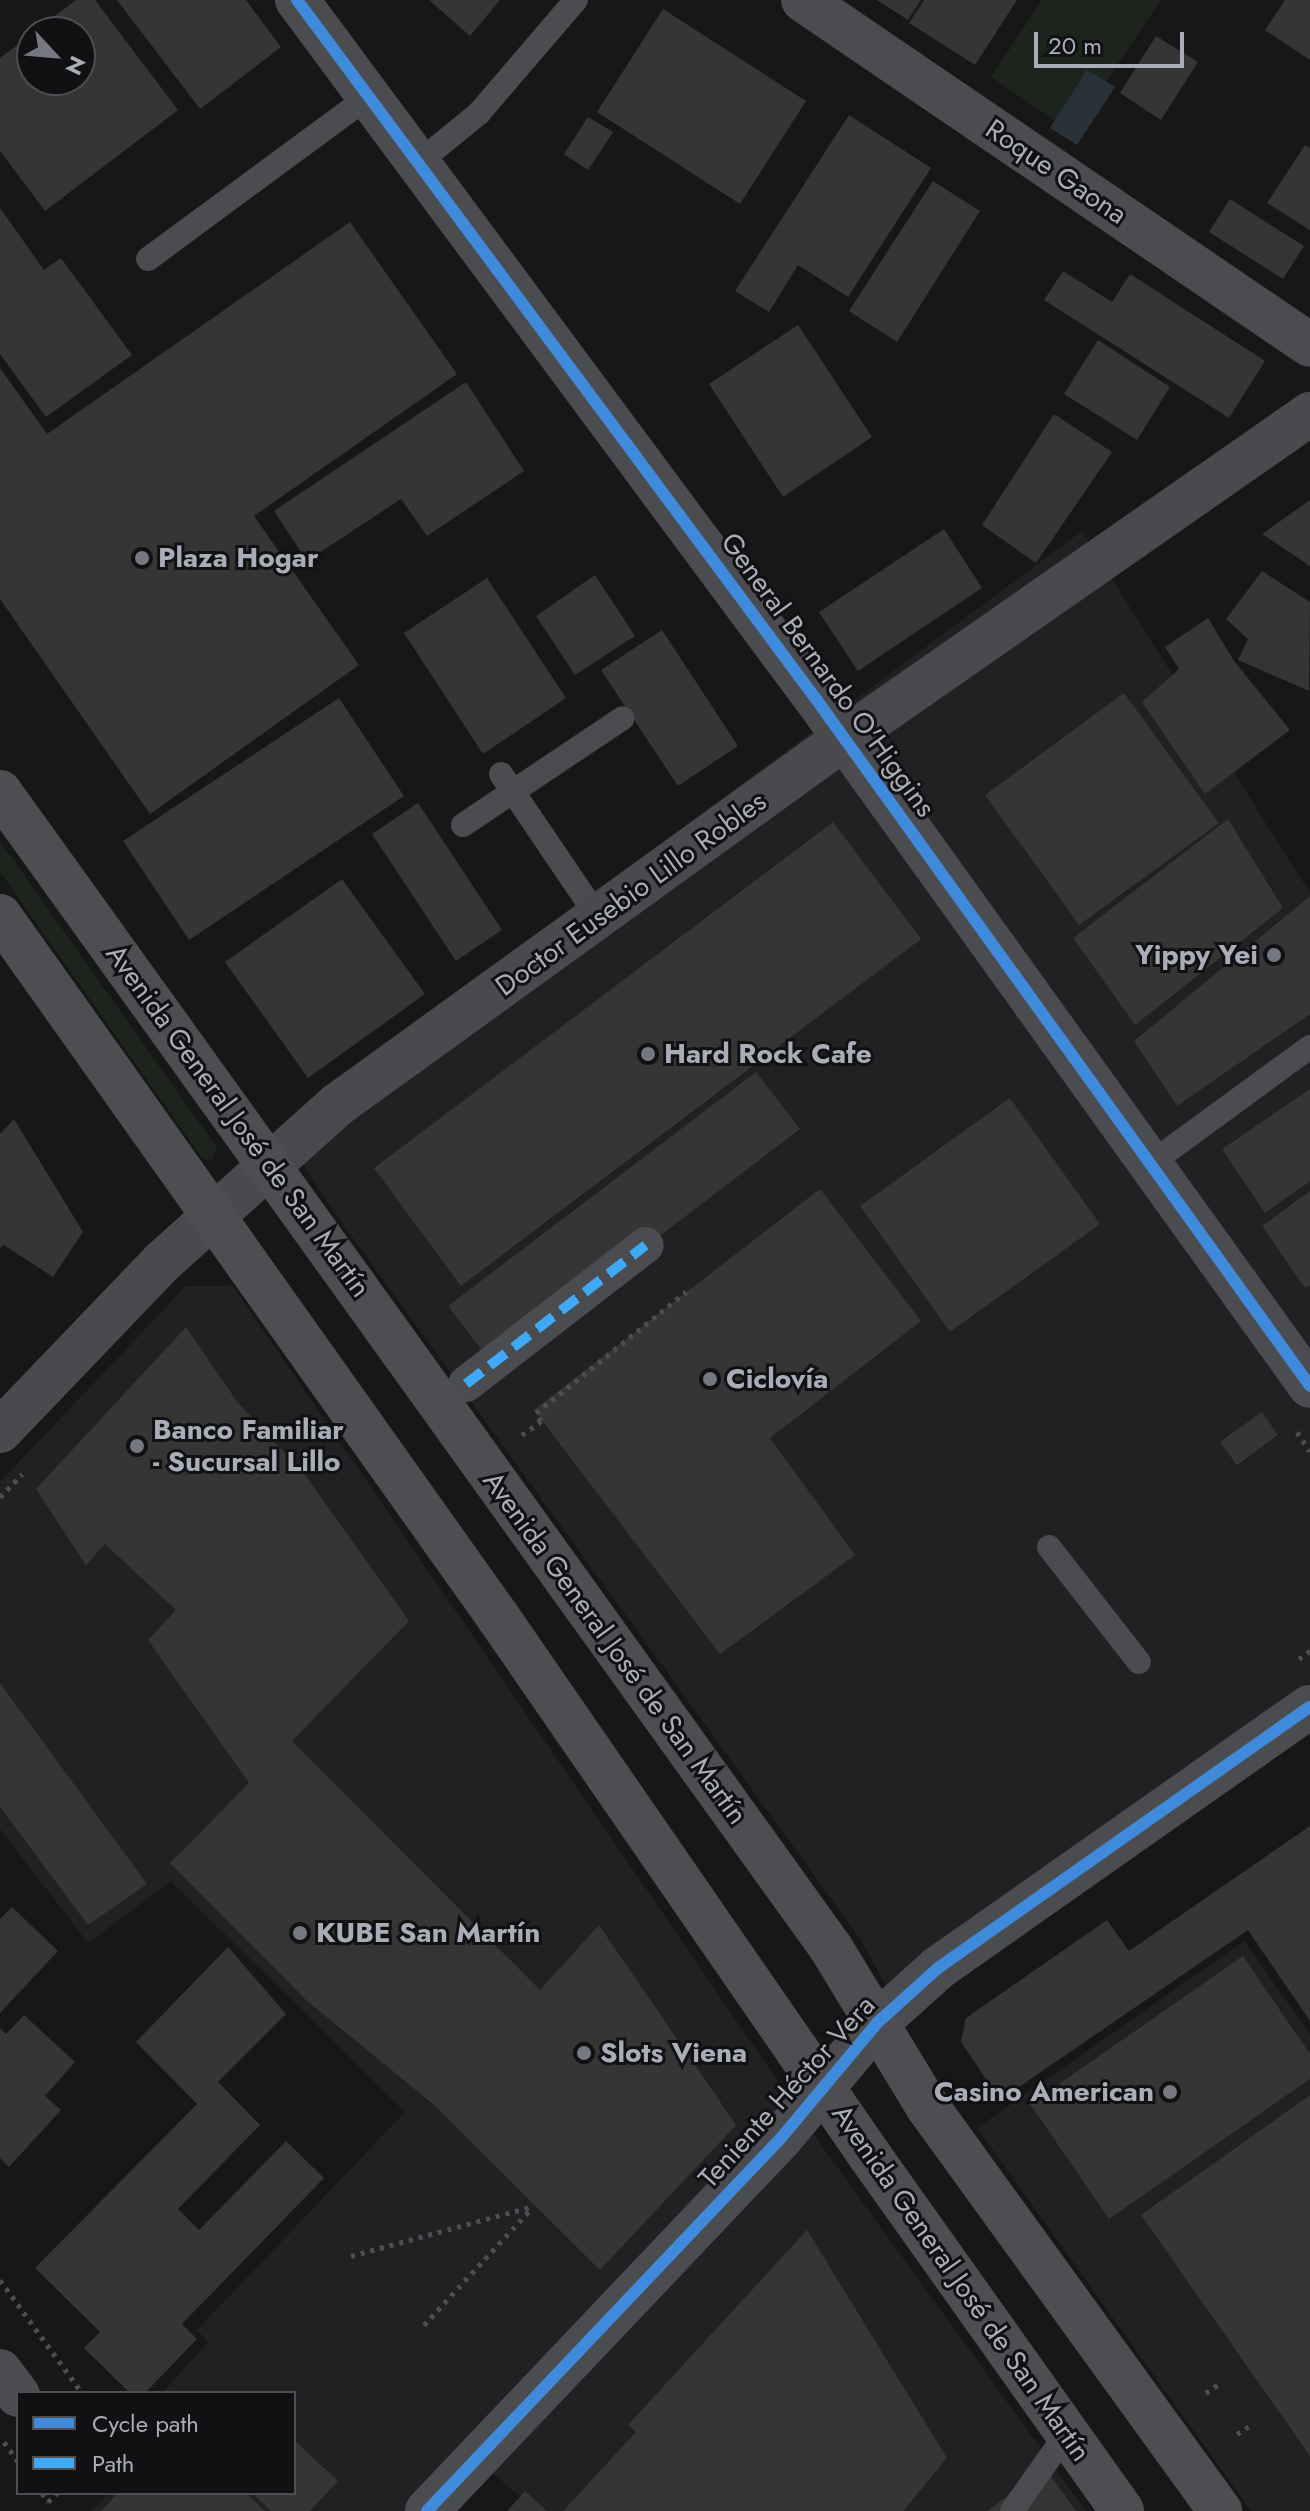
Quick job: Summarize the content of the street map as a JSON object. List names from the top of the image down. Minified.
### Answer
{"streets":{"highway":["Avenida General José de San Martín"],"main road":["Doctor Eusebio Lillo Robles"],"street":["Roque Gaona","General Bernardo O'Higgins","Teniente Héctor Vera"]},"crossings":[["General Bernardo O'Higgins","Doctor Eusebio Lillo Robles"],["Doctor Eusebio Lillo Robles","Avenida General José de San Martín"],["Avenida General José de San Martín","Teniente Héctor Vera"]],"places":["Plaza Hogar","Yippy Yei","Hard Rock Cafe","Ciclovía","Banco Familiar - Sucursal Lillo","KUBE San Martín","Slots Viena","Casino American"],"legend":["Cycle path","Path"],"scale_bar":"20 m","north":"bottom right"}
